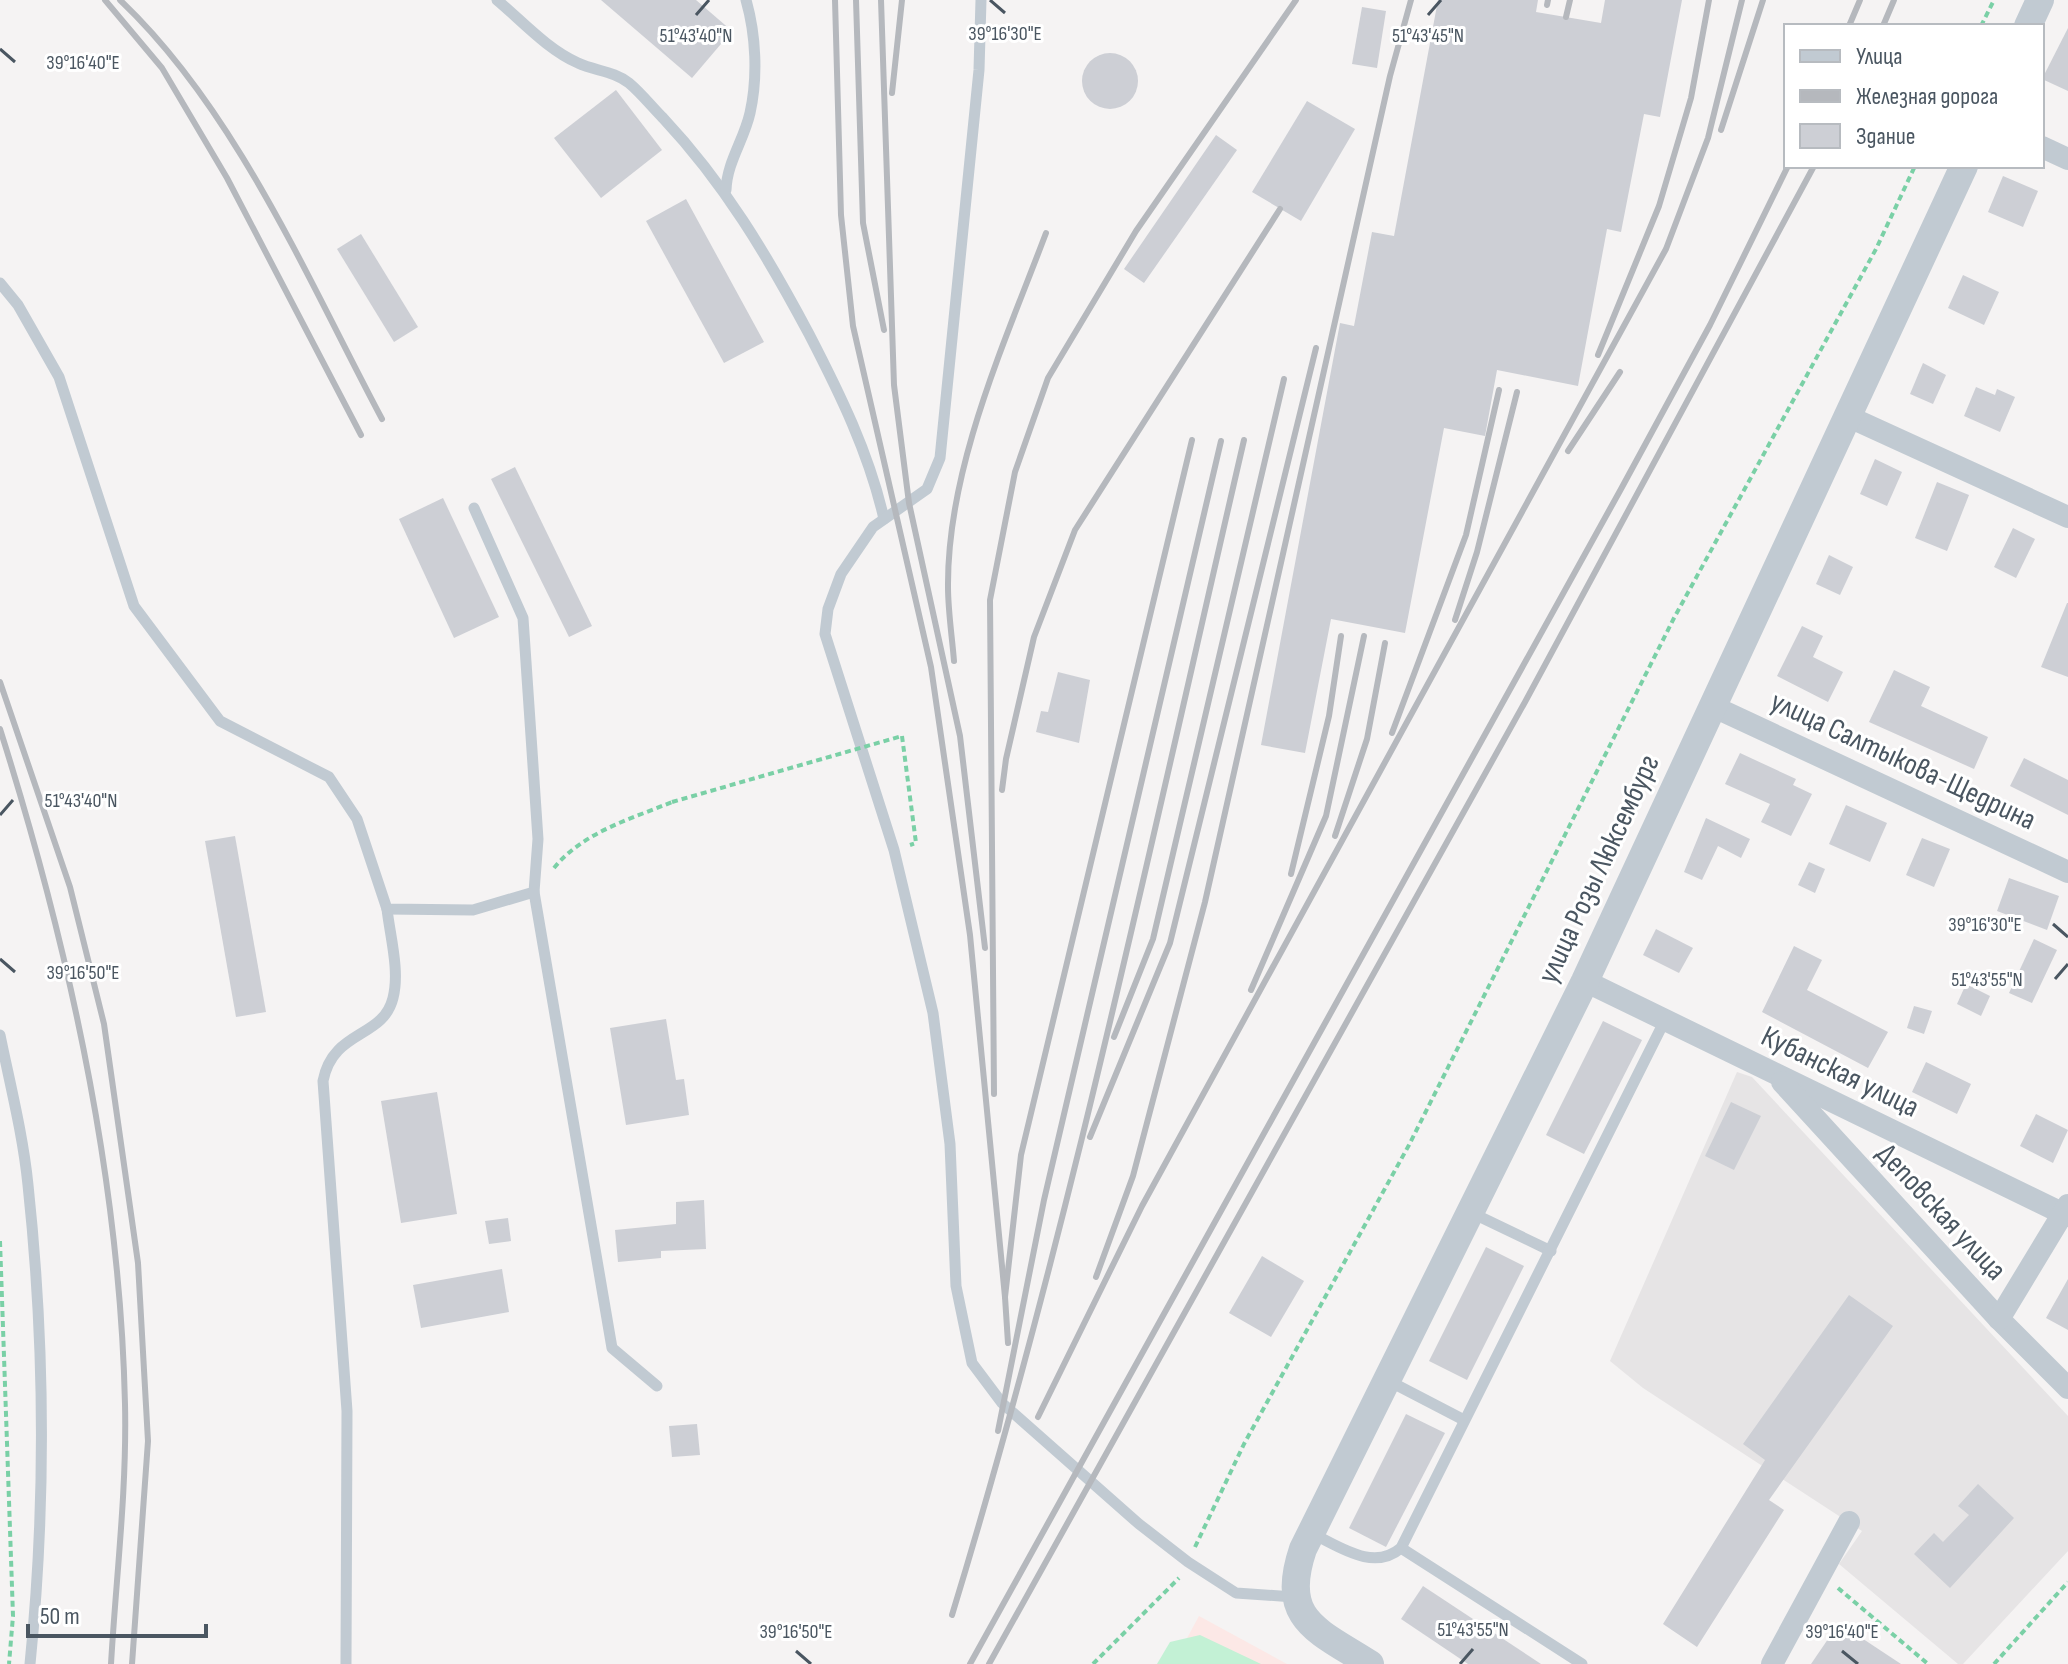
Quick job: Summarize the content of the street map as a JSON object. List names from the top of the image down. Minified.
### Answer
{"streets":{"street":["улица Салтыкова-Щедрина","улица Розы Люксембург","Кубанская улица","Деповская улица"]},"crossings":[["улица Салтыкова-Щедрина","улица Розы Люксембург"],["улица Розы Люксембург","Кубанская улица"],["Кубанская улица","Деповская улица"]],"legend":["Улица","Железная дорога","Здание"],"scale_bar":"50 m","coordinates":["39°16'30\"E","51°43'40\"N","51°43'45\"N","39°16'40\"E","39°16'50\"E","51°43'55\"N"]}
